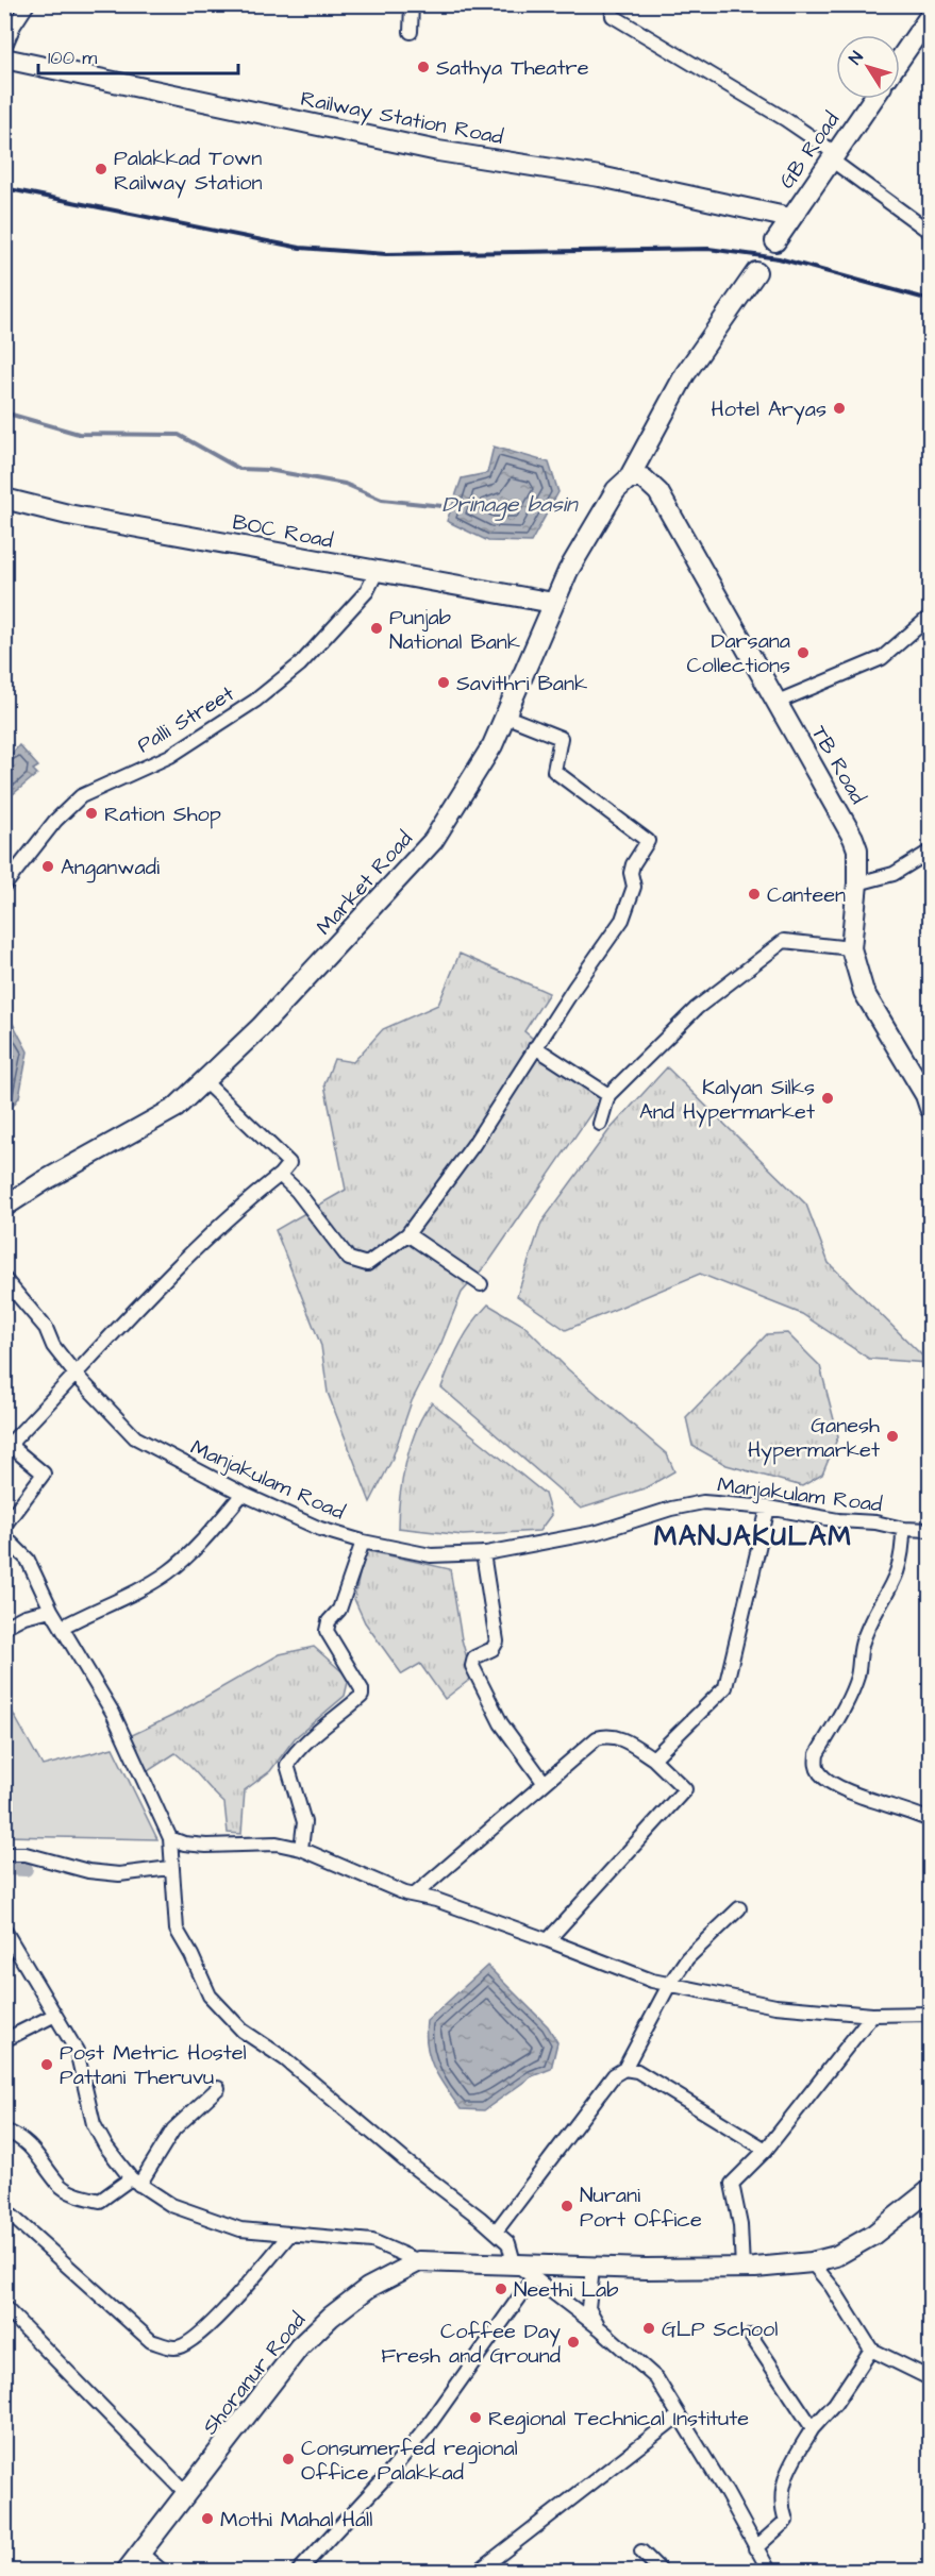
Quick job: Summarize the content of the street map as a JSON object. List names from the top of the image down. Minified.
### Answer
{"streets":{"main road":["Railway Station Road","GB Road","BOC Road","TB Road","Market Road","Shoranur Road"],"street":["Palli Street","Manjakulam Road"]},"crossings":[["Railway Station Road","GB Road"],["BOC Road","Palli Street"],["BOC Road","Market Road"],["TB Road","Market Road"]],"districts":["MANJAKULAM"],"water":["Drinage basin"],"places":["Sathya Theatre","Palakkad Town Railway Station","Hotel Aryas","Punjab National Bank","Darsana Collections","Savithri Bank","Ration Shop","Anganwadi","Canteen","Kalyan Silks And Hypermarket","Ganesh Hypermarket","Post Metric Hostel Pattani Theruvu","Nurani Port Office","Neethi Lab","GLP School","Coffee Day Fresh and Ground","Regional Technical Institute","Consumerfed regional Office Palakkad","Mothi Mahal Hall"],"scale_bar":"100 m","north":"top left"}
